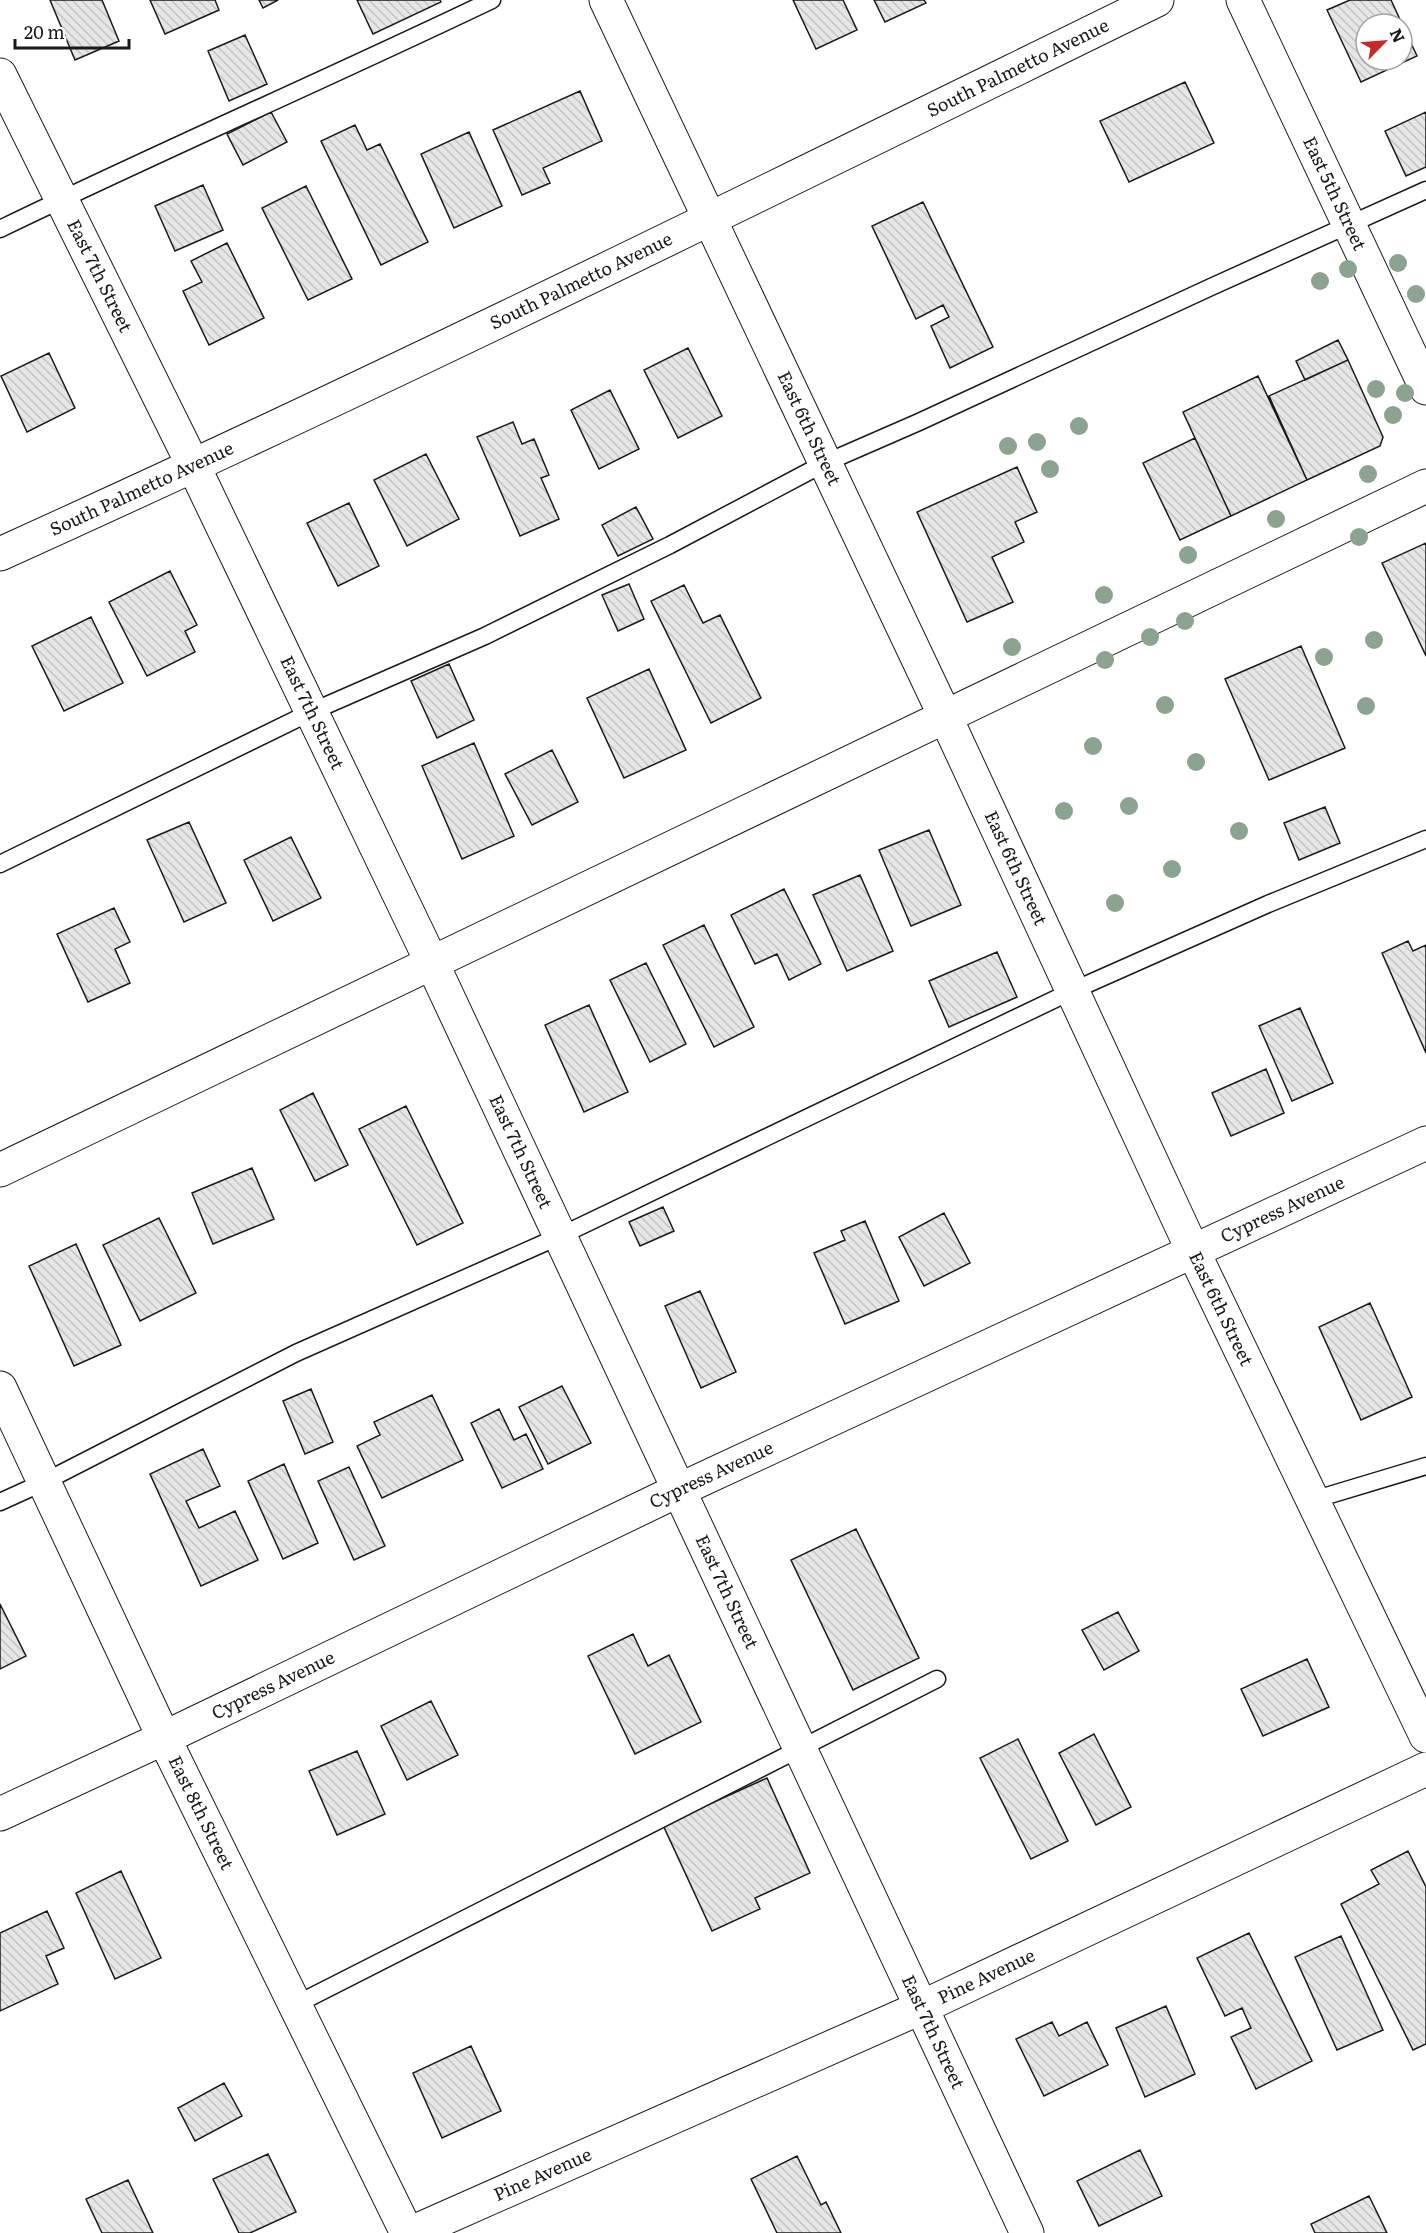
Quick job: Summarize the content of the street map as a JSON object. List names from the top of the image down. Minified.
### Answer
{"streets":{"street":["South Palmetto Avenue","East 5th Street","East 7th Street","East 6th Street","Cypress Avenue","East 8th Street","Pine Avenue"]},"crossings":[["South Palmetto Avenue","East 7th Street"],["South Palmetto Avenue","East 6th Street"],["East 7th Street","Cypress Avenue"],["East 7th Street","Pine Avenue"],["East 6th Street","Cypress Avenue"],["Cypress Avenue","East 8th Street"],["East 8th Street","Pine Avenue"]],"scale_bar":"20 m","north":"top right"}
